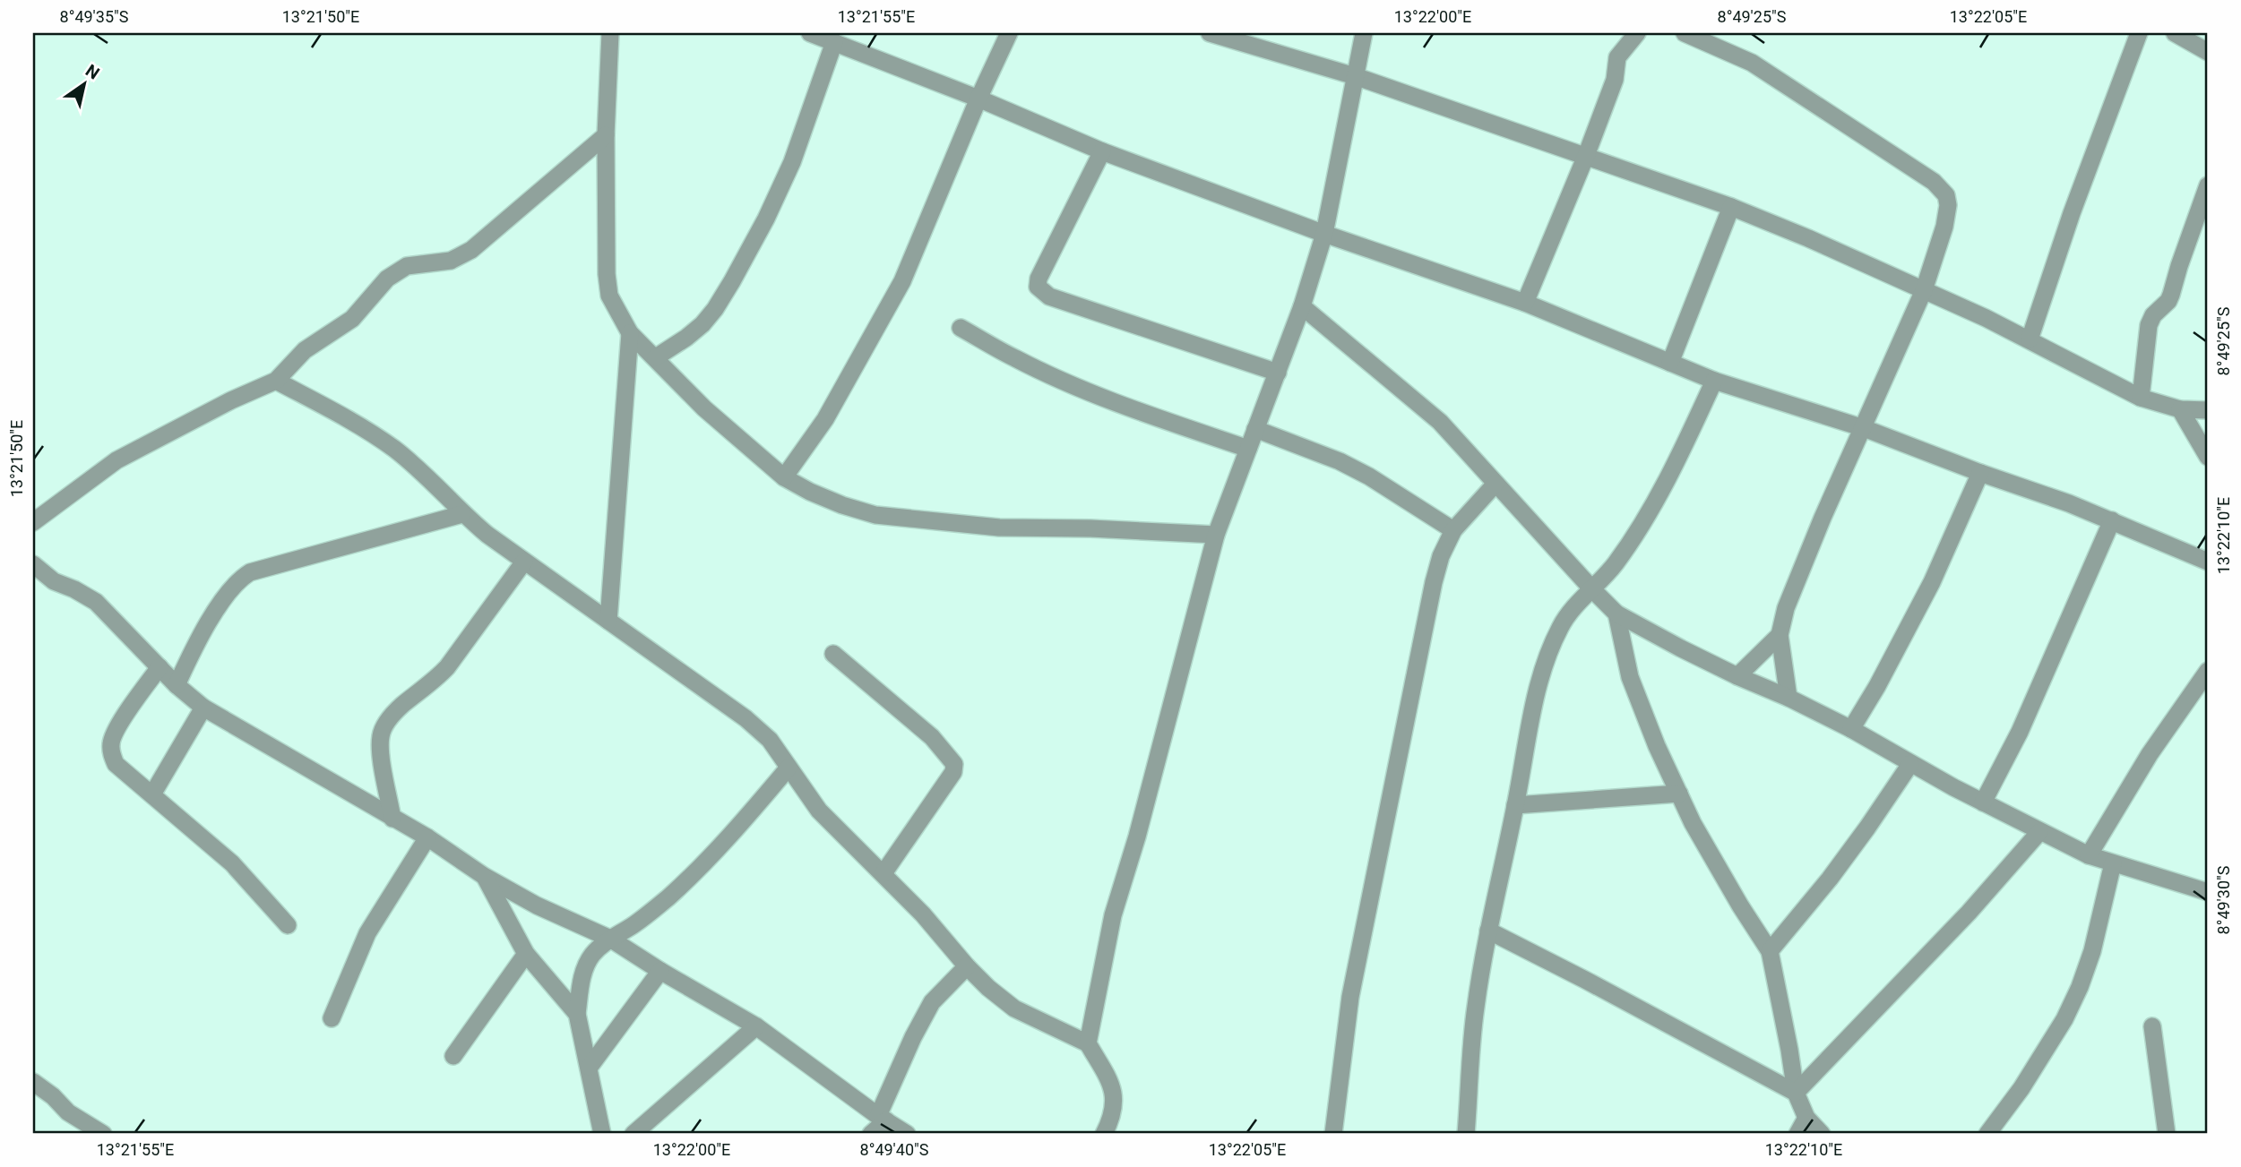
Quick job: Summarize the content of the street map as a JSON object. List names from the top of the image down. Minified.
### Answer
{"north":"top right","coordinates":["8°49'35\"S","13°21'50\"E","13°21'55\"E","13°22'00\"E","8°49'25\"S","13°22'05\"E","13°22'10\"E","8°49'30\"S","8°49'40\"S"]}
